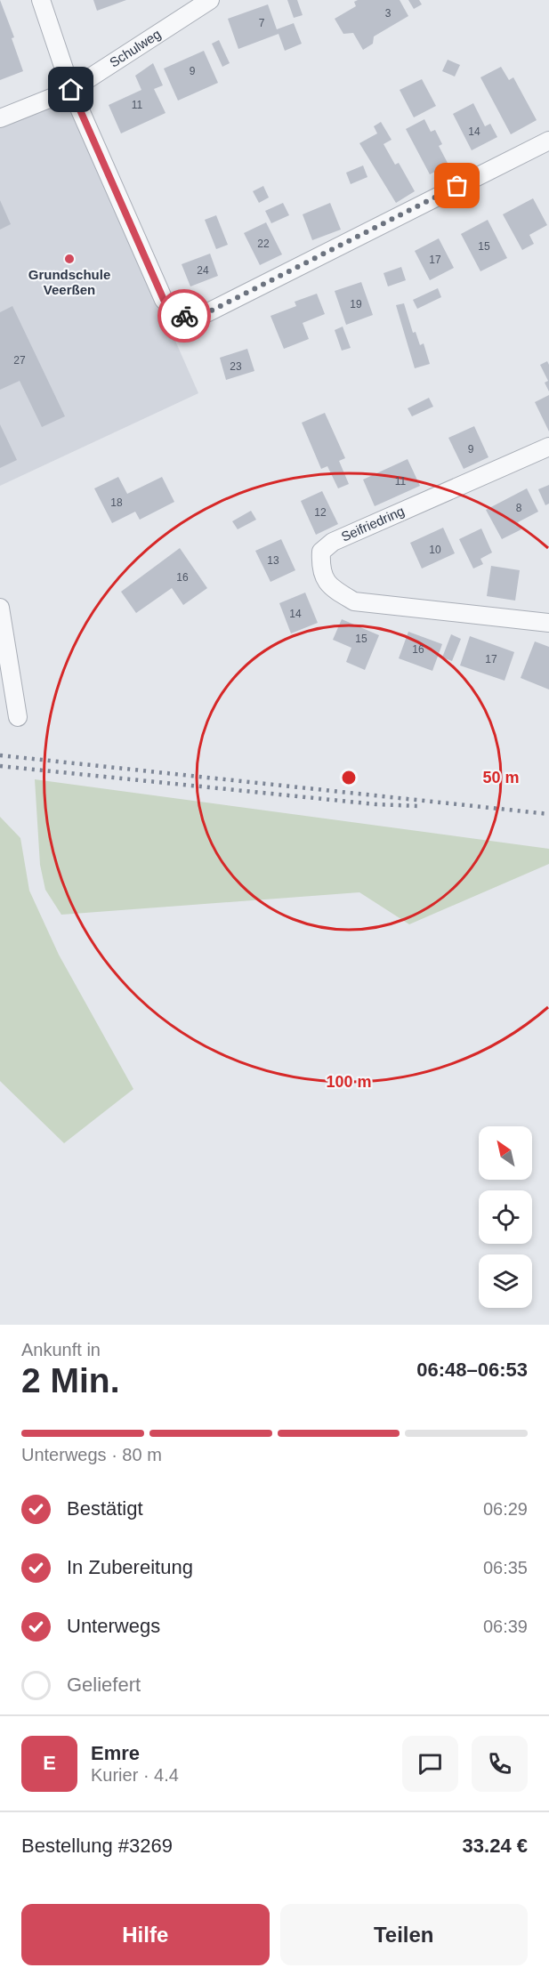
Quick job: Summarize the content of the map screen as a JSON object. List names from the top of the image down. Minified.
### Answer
{"streets":{"street":["Schulweg","Seifriedring"]},"places":["Grundschule Veerßen"],"house_numbers":["3","7","9","11","14","22","15","17","24","19","27","23","9","11","18","8","12","10","13","16","14","15","16","17"],"north":"top left","page":{"heading":["2 Min.","Ankunft in","06:48–06:53"],"panel":["Emre","Kurier · 4.4","Bestellung #3269","33.24 €"],"bar":"Unterwegs · 80 m","list":[["Bestätigt","06:29"],["In Zubereitung","06:35"],["Unterwegs","06:39"],"Geliefert"],"round":"E","buttons":["Hilfe","Teilen"]},"rings":["50 m","100 m"]}
